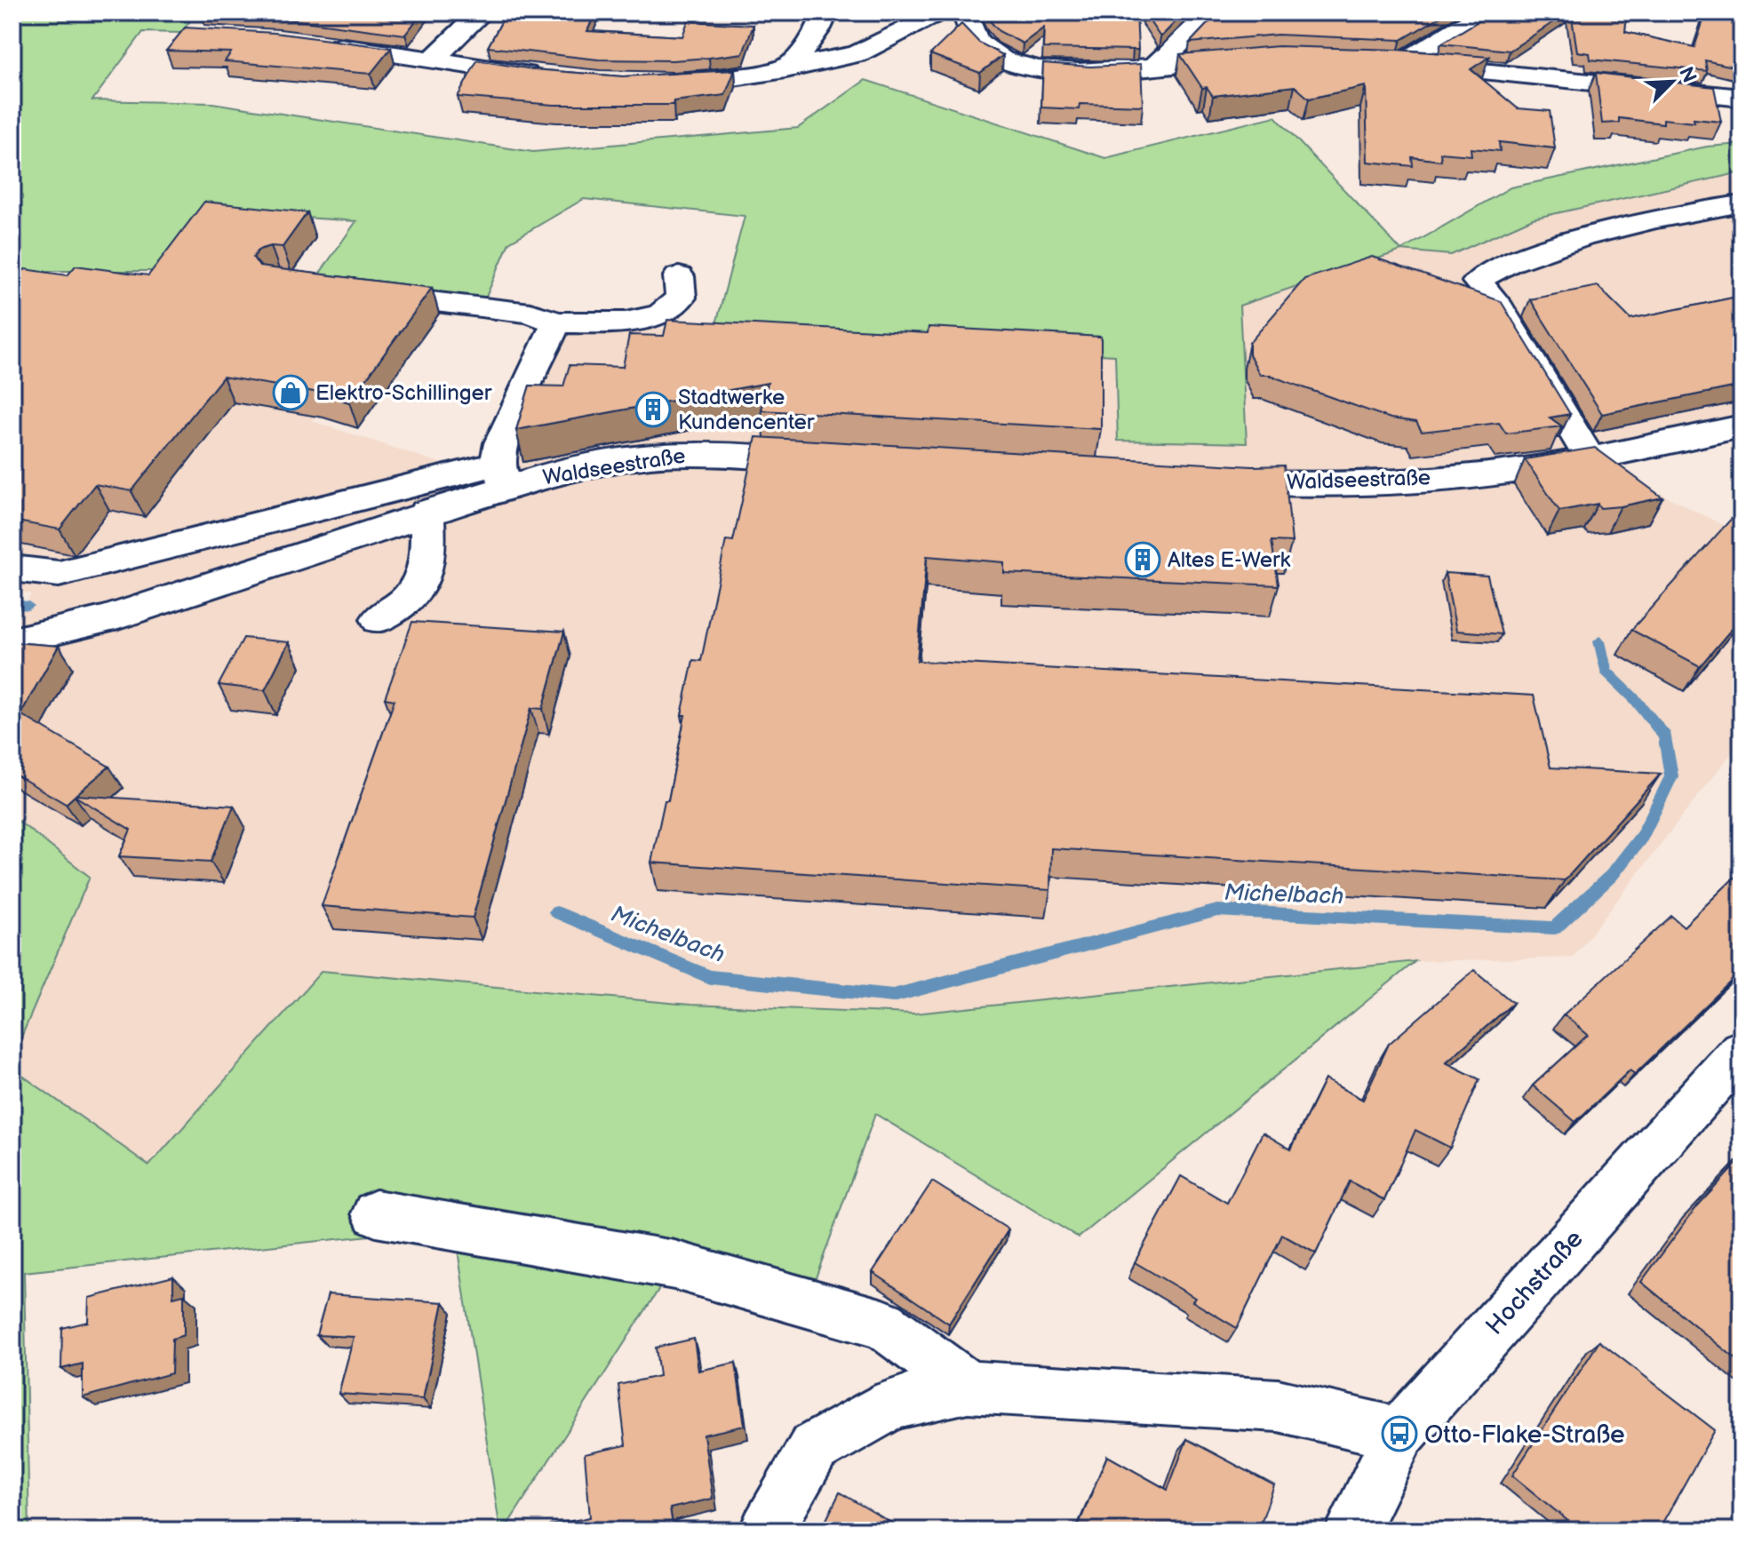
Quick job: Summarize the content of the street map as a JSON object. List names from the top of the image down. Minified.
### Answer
{"streets":{"street":["Waldseestraße","Hochstraße"]},"water":["Michelbach"],"places":{"shop":["Elektro-Schillinger"],"building":["Stadtwerke Kundencenter","Altes E-Werk"],"bus stop":["Otto-Flake-Straße"]},"north":"top right"}
